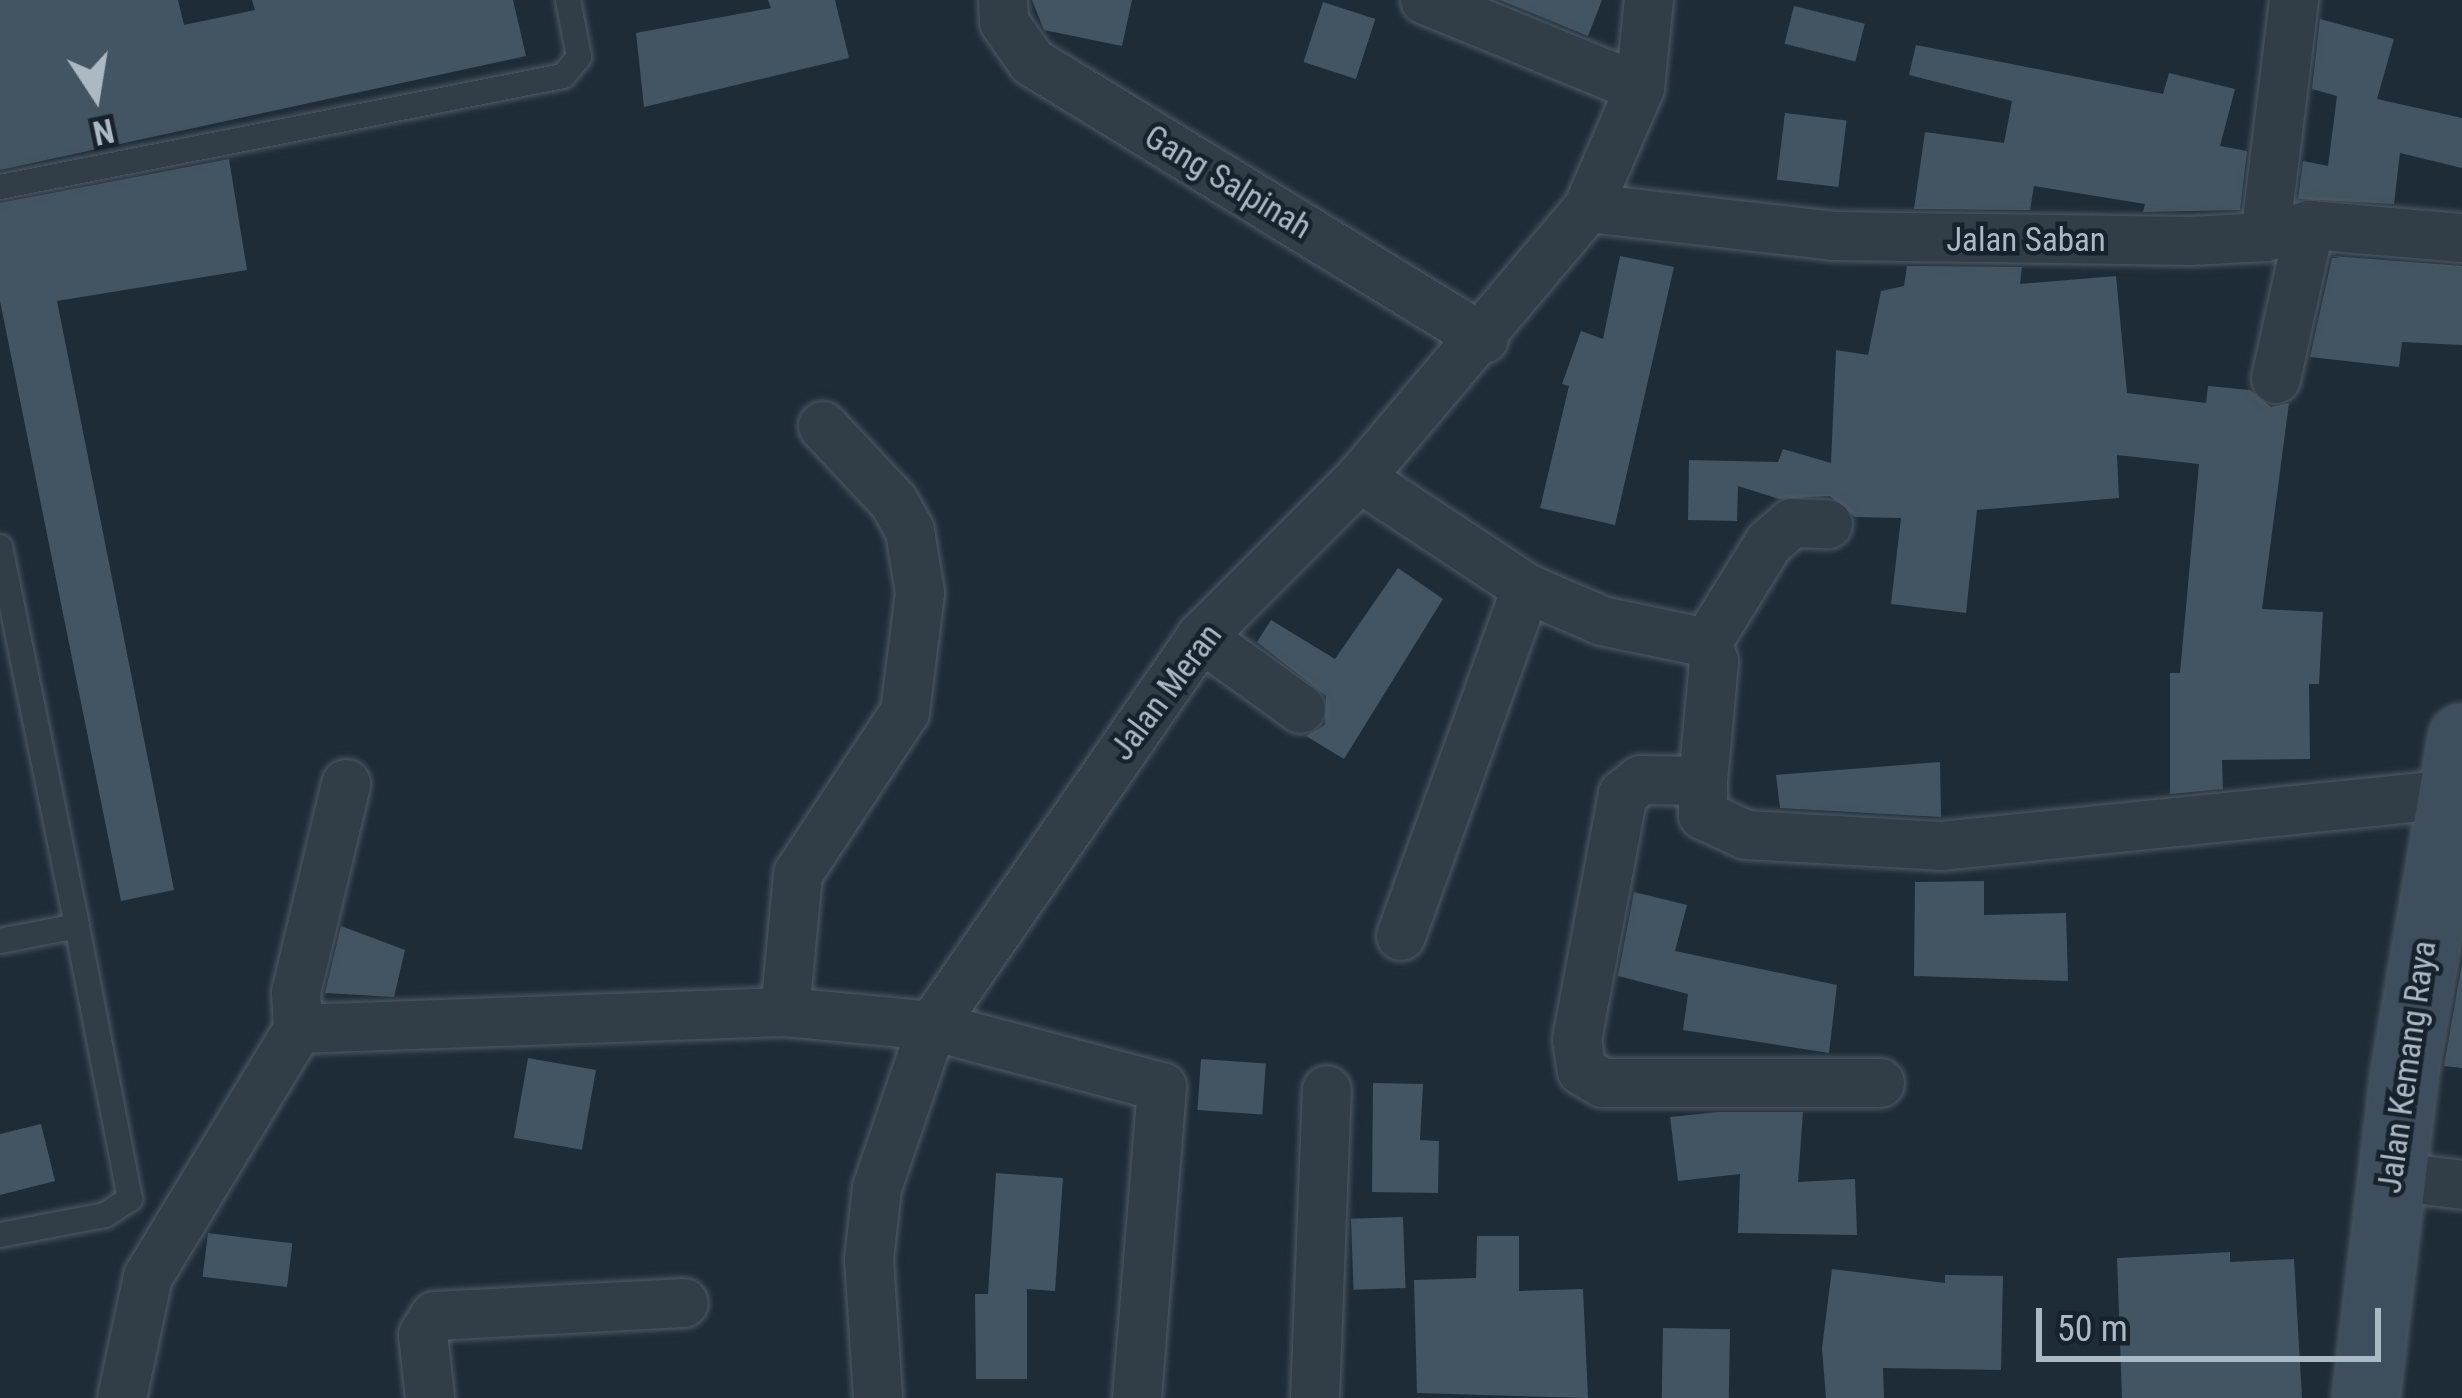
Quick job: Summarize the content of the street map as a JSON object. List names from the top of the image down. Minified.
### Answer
{"streets":{"street":["Gang Salpinah","Jalan Saban","Jalan Meran","Jalan Kemang Raya"]},"crossings":[["Gang Salpinah","Jalan Meran"],["Jalan Saban","Jalan Meran"]],"scale_bar":"50 m","north":"bottom"}
